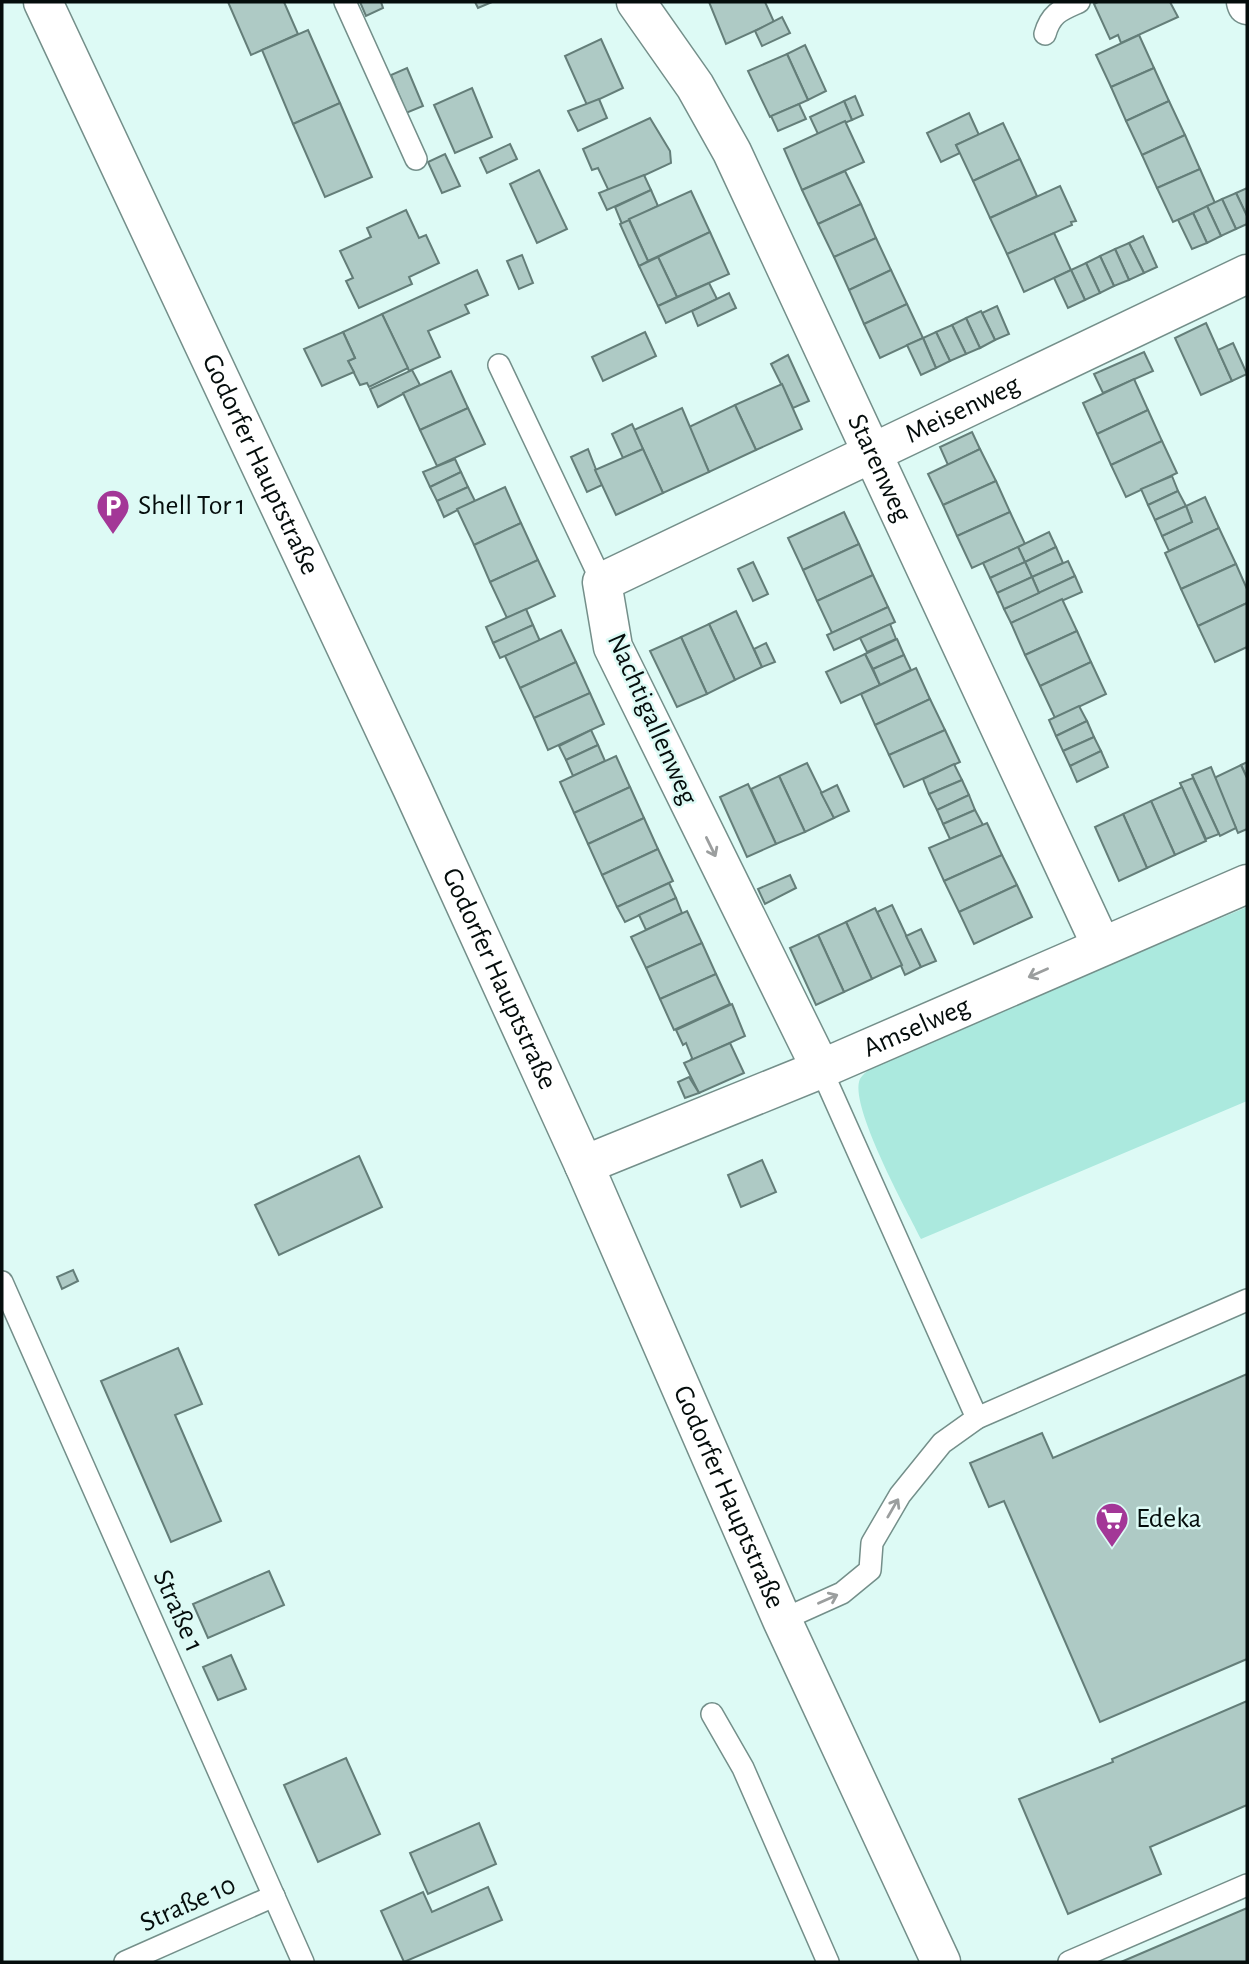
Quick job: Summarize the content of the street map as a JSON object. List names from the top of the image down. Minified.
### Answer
{"streets":{"street":["Meisenweg","Godorfer Hauptstraße","Starenweg","Nachtigallenweg","Amselweg"],"lane":["Straße 1","Straße 10"]},"crossings":[["Meisenweg","Starenweg"],["Meisenweg","Nachtigallenweg"],["Godorfer Hauptstraße","Amselweg"],["Starenweg","Amselweg"],["Nachtigallenweg","Amselweg"],["Straße 1","Straße 10"]],"one_way":["Nachtigallenweg","Amselweg"],"places":{"parking":["Shell Tor 1"],"supermarket":["Edeka"]}}
